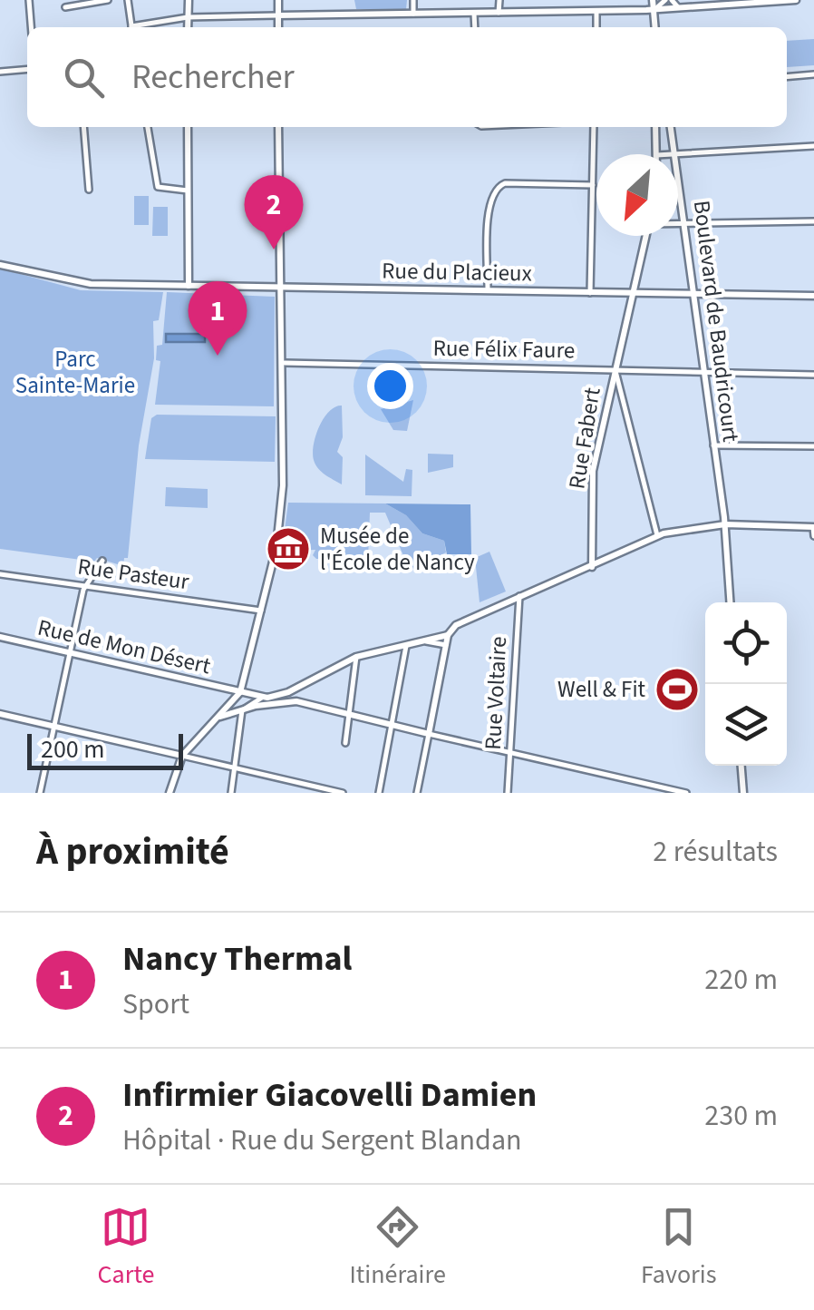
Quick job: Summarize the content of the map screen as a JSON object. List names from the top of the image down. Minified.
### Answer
{"streets":{"street":["Rue du Placieux","Boulevard de Baudricourt","Rue Félix Faure","Rue Fabert","Rue Pasteur","Rue de Mon Désert","Rue Voltaire"]},"crossings":[["Rue du Placieux","Boulevard de Baudricourt"],["Rue du Placieux","Rue Fabert"],["Boulevard de Baudricourt","Rue Félix Faure"],["Rue Félix Faure","Rue Fabert"]],"parks":["Parc Sainte-Marie"],"places":{"museum":["Musée de l'École de Nancy"],"sports":["Well & Fit"]},"scale_bar":"200 m","north":"bottom left","page":{"search":"Rechercher","pins":["2","1"],"scale":"200 m","heading":["À proximité","2 résultats"],"list":[{"mark":"1","name":"Nancy Thermal","note":"Sport","value":"220 m"},{"mark":"2","name":"Infirmier Giacovelli Damien","note":"Hôpital · Rue du Sergent Blandan","value":"230 m"}],"nav":["Carte","Itinéraire","Favoris"]}}
